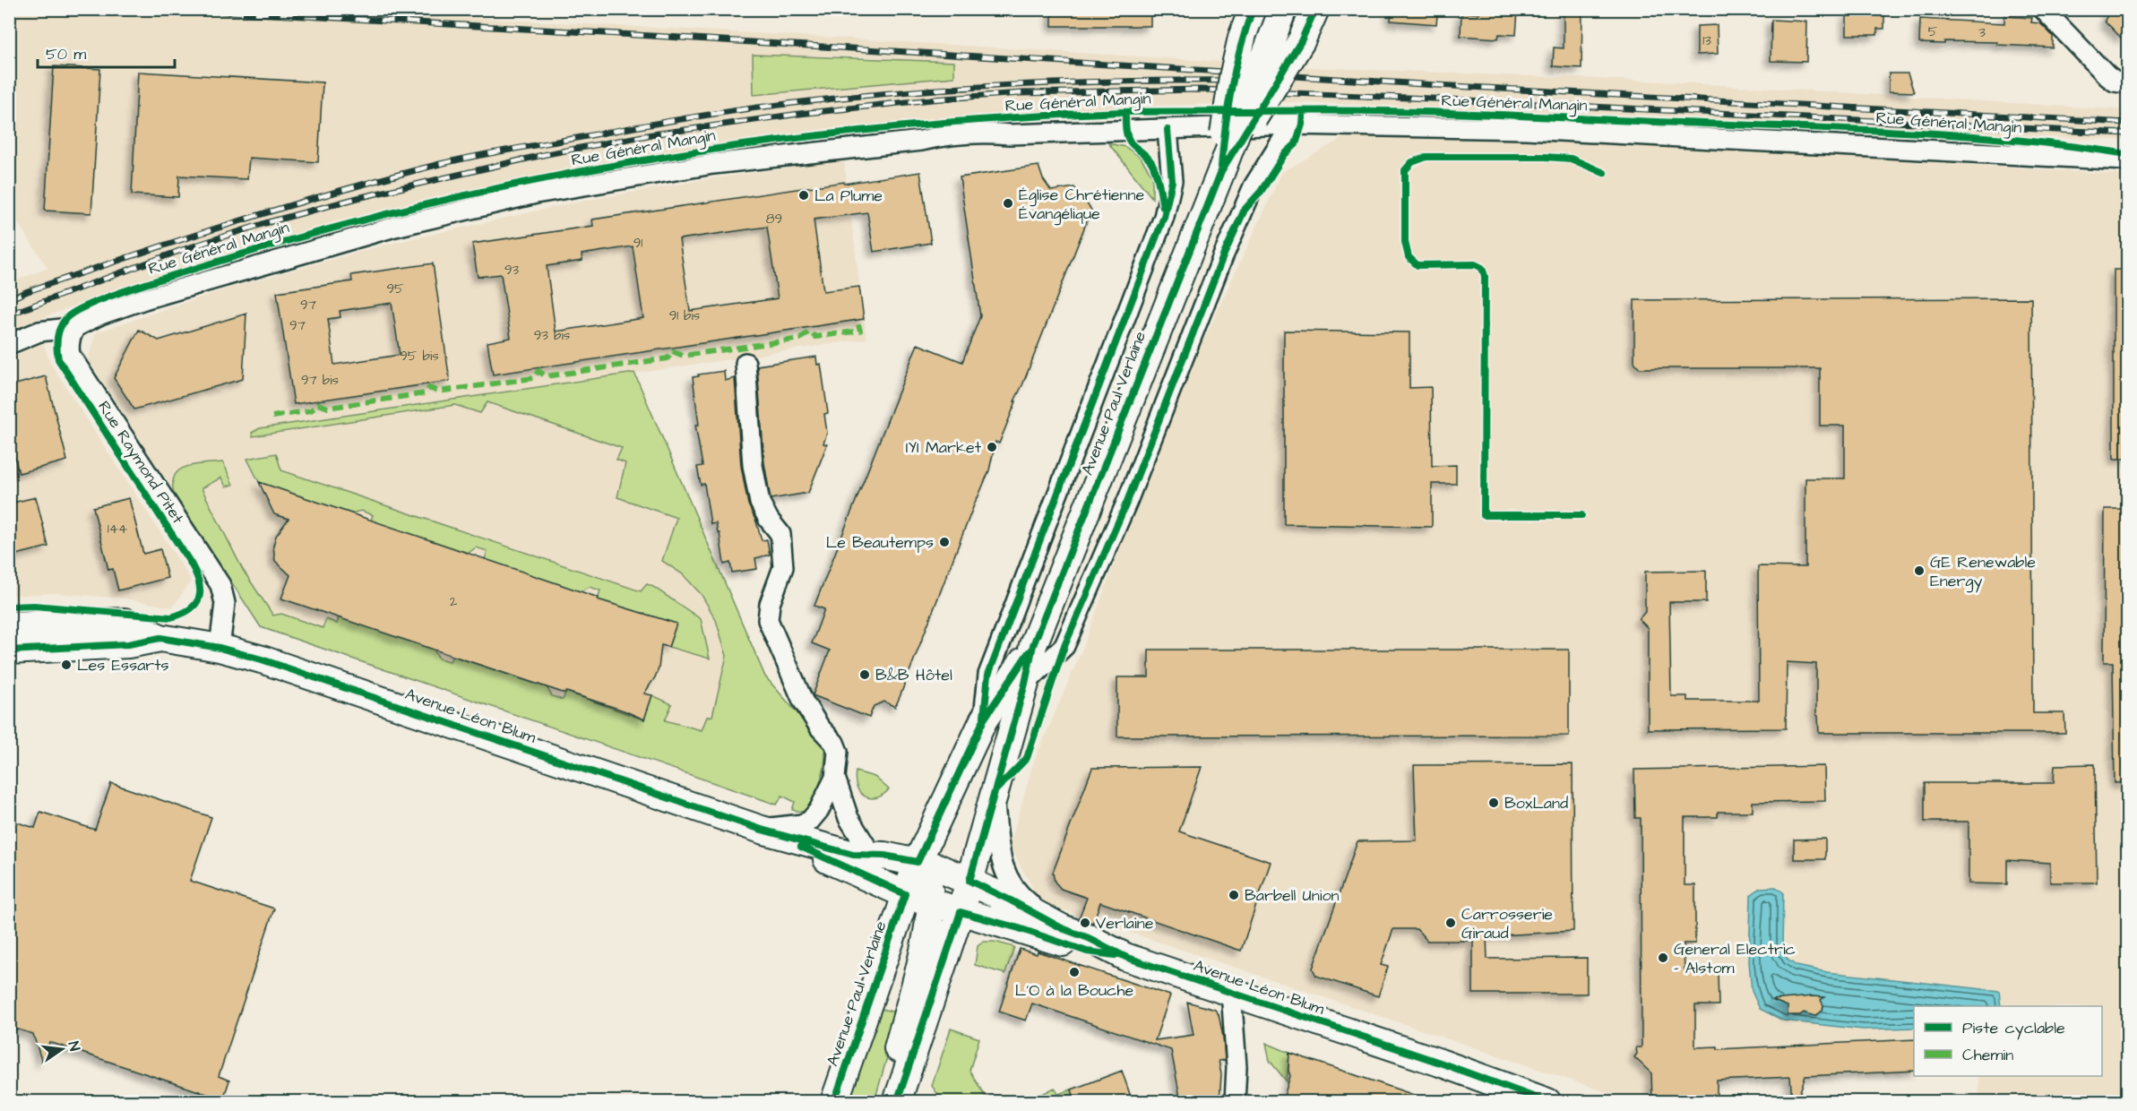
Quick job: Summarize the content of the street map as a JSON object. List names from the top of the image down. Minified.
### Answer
{"streets":{"street":["Rue Général Mangin","Avenue Paul Verlaine","Rue Raymond Pitet","Avenue Léon Blum"]},"crossings":[["Rue Général Mangin","Rue Raymond Pitet"],["Avenue Paul Verlaine","Avenue Léon Blum"],["Rue Raymond Pitet","Avenue Léon Blum"]],"places":["La Plume","Église Chrétienne Évangélique","IYI Market","Le Beautemps","GE Renewable Energy","Les Essarts","B&B Hôtel","BoxLand","Barbell Union","Verlaine","Carrosserie Giraud","General Electric - Alstom","L'O à la Bouche"],"house_numbers":["5","3","13","89","91","93","95","97","91 bis","97","93 bis","95 bis","97 bis","144","2"],"legend":["Piste cyclable","Chemin"],"scale_bar":"50 m","north":"right"}
